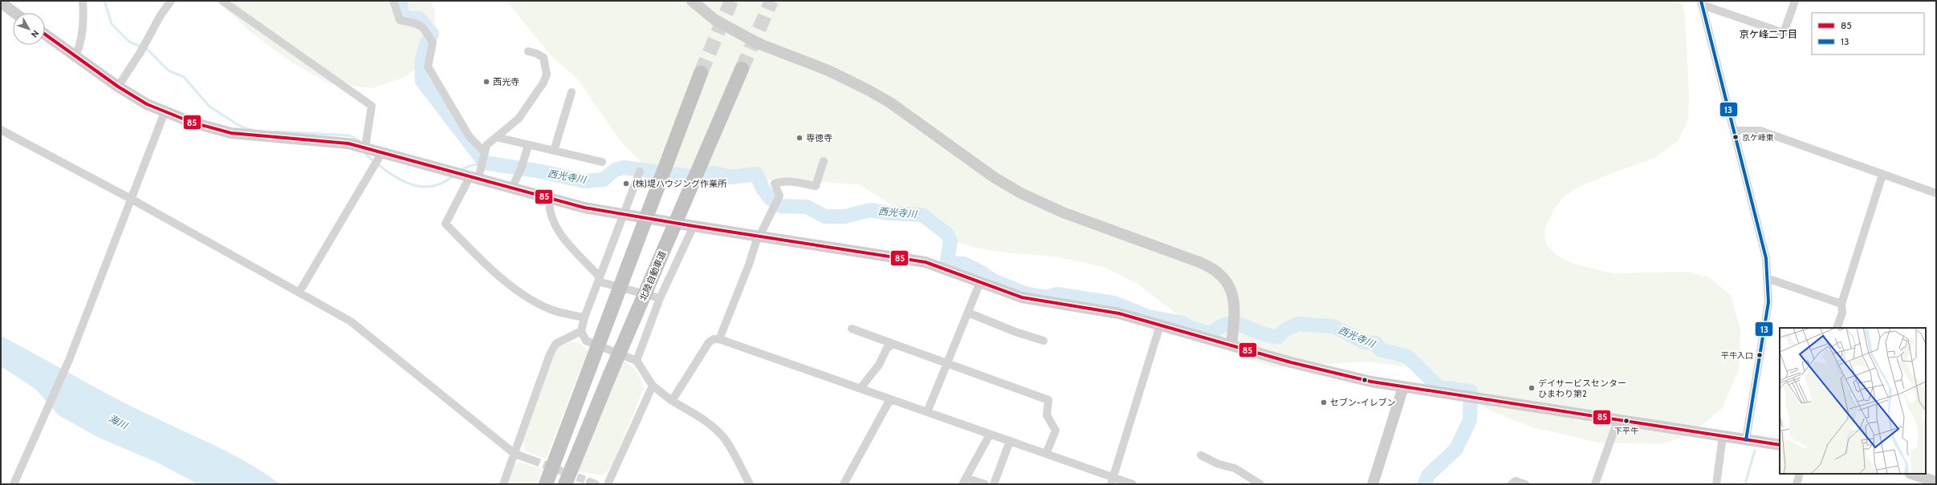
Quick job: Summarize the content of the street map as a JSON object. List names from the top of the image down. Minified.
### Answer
{"streets":{"highway":["北陸自動車道"]},"districts":["京ケ峰二丁目"],"water":["西光寺川","海川"],"places":["西光寺","京ケ峰東","専徳寺","(株)堤ハウジング作業所","平牛入口","デイサービスセンター ひまわり第2","セブン-イレブン","下平牛"],"lines":["transit line 13","transit line 85"],"legend":["85","13"],"north":"bottom right"}
